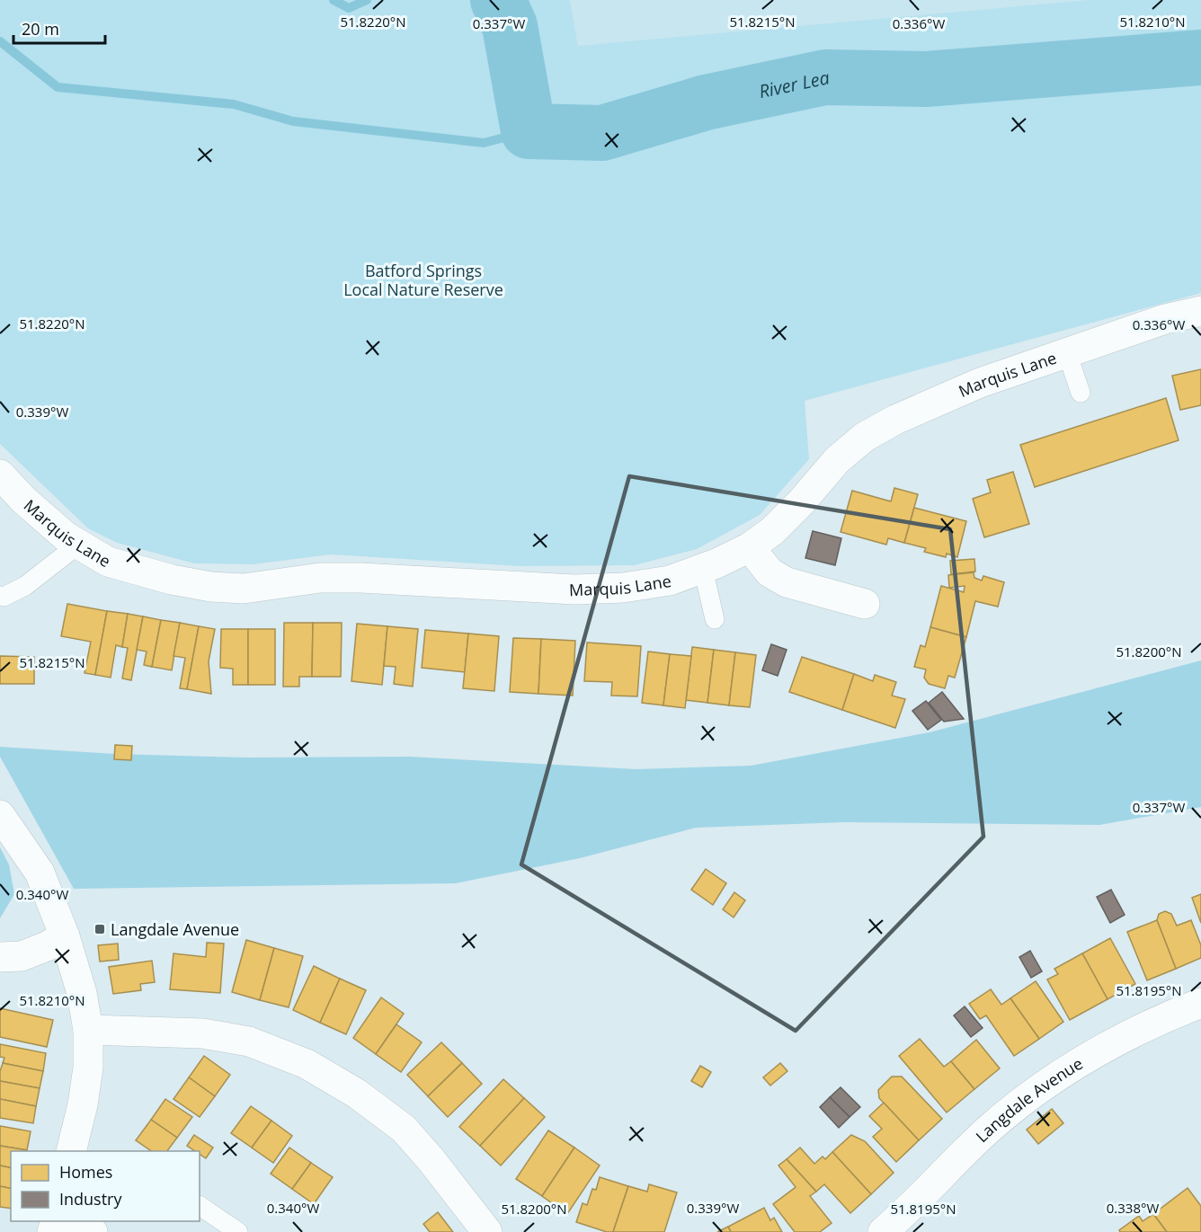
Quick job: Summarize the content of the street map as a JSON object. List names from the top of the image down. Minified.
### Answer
{"streets":{"street":["Marquis Lane","Langdale Avenue"]},"water":["River Lea"],"parks":["Batford Springs Local Nature Reserve"],"places":{"transit":["Langdale Avenue"]},"legend":["Homes","Industry"],"scale_bar":"20 m","coordinates":["51.8220°N","51.8215°N","51.8210°N","0.337°W","0.336°W","0.339°W","51.8200°N","0.340°W","51.8195°N","0.338°W"]}
